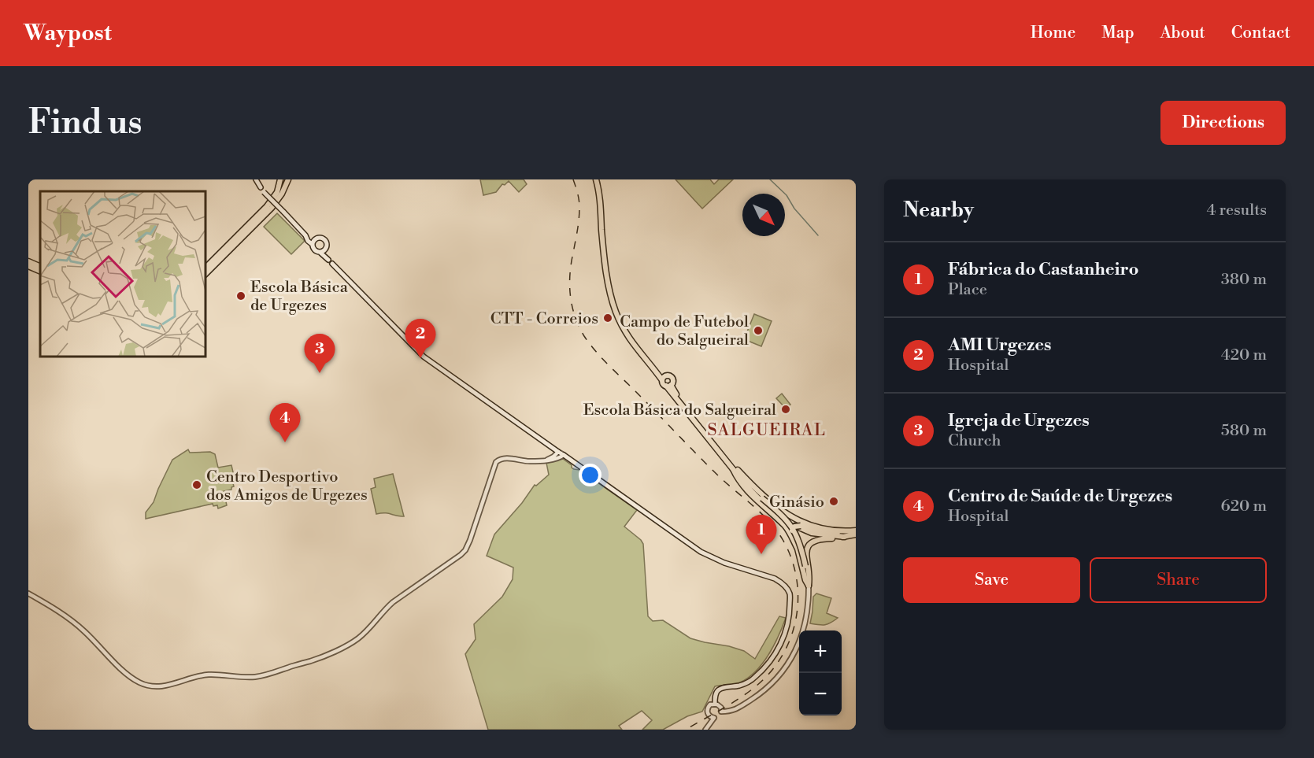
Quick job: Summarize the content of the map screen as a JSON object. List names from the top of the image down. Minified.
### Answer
{"districts":["SALGUEIRAL"],"places":["Escola Básica de Urgezes","CTT - Correios","Campo de Futebol do Salgueiral","Escola Básica do Salgueiral","Centro Desportivo dos Amigos de Urgezes","Ginásio"],"north":"bottom right","page":{"header":"Waypost","nav":["Home","Map","About","Contact"],"buttons":["Directions",["Save","Share"]],"title":"Find us","heading":["Nearby","4 results"],"list":[{"mark":"1","name":"Fábrica do Castanheiro","note":"Place","value":"380 m"},{"mark":"2","name":"AMI Urgezes","note":"Hospital","value":"420 m"},{"mark":"3","name":"Igreja de Urgezes","note":"Church","value":"580 m"},{"mark":"4","name":"Centro de Saúde de Urgezes","note":"Hospital","value":"620 m"}],"pins":["2","3","4","1"],"map_buttons":["+","−"]}}
